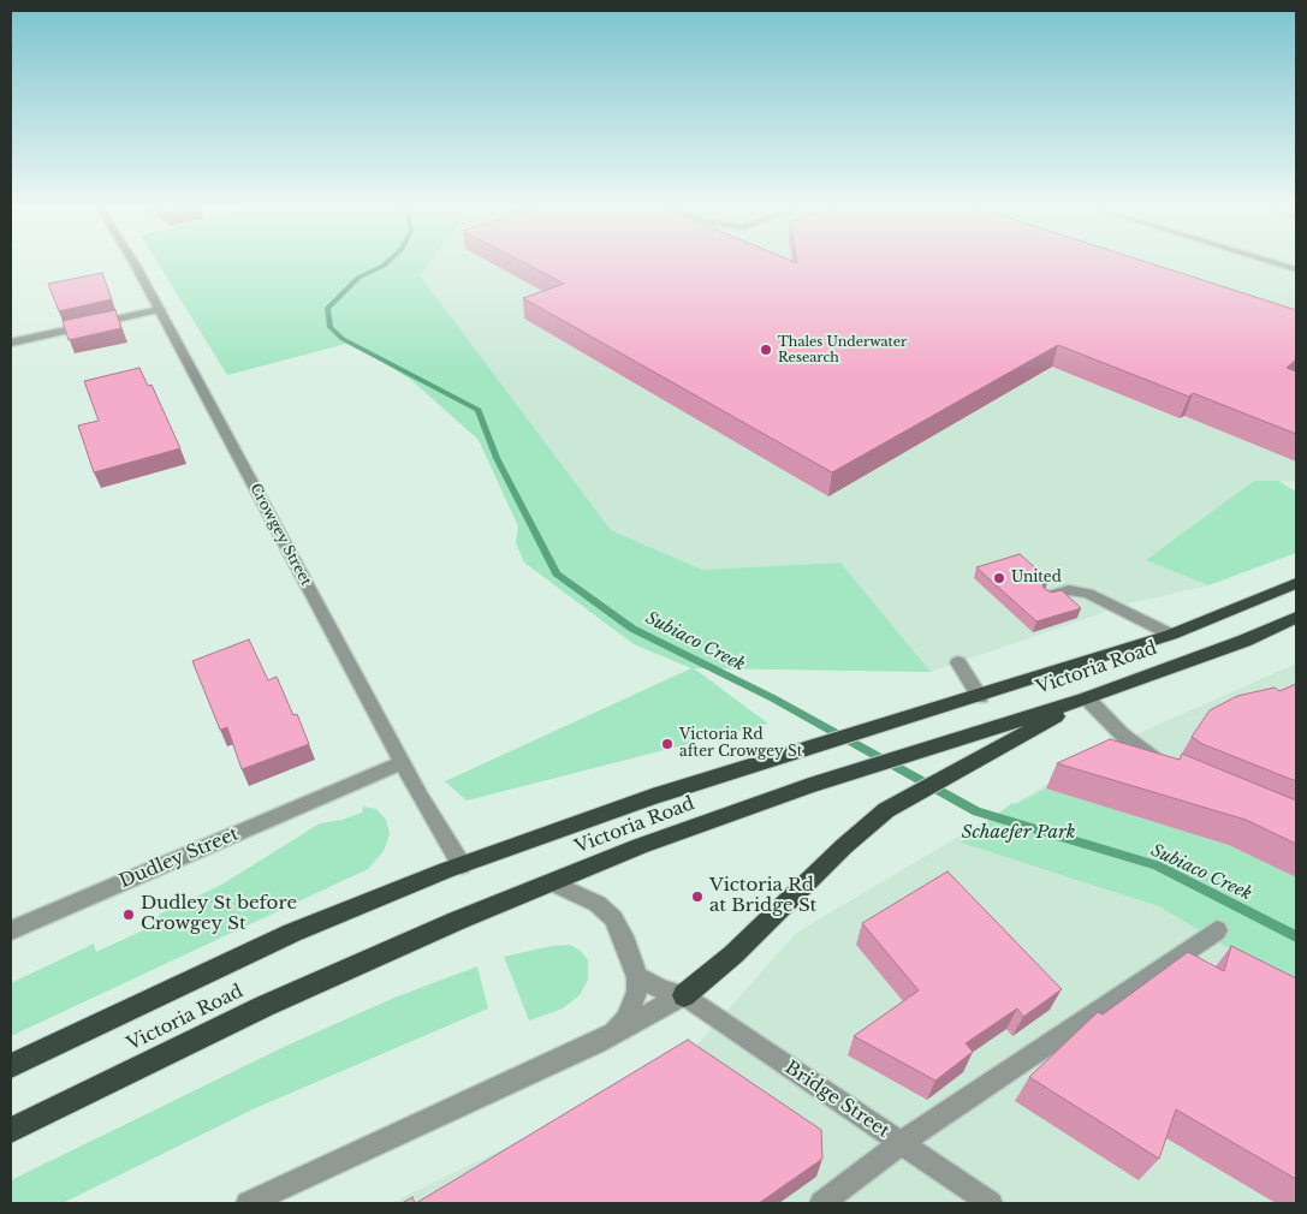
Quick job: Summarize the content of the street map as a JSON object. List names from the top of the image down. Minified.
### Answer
{"streets":{"highway":["Victoria Road"],"street":["Crowgey Street","Dudley Street","Bridge Street"]},"crossings":[["Crowgey Street","Victoria Road"],["Crowgey Street","Dudley Street"]],"water":["Subiaco Creek"],"parks":["Schaefer Park"],"places":["Thales Underwater Research","United","Victoria Rd after Crowgey St","Victoria Rd at Bridge St","Dudley St before Crowgey St"]}
